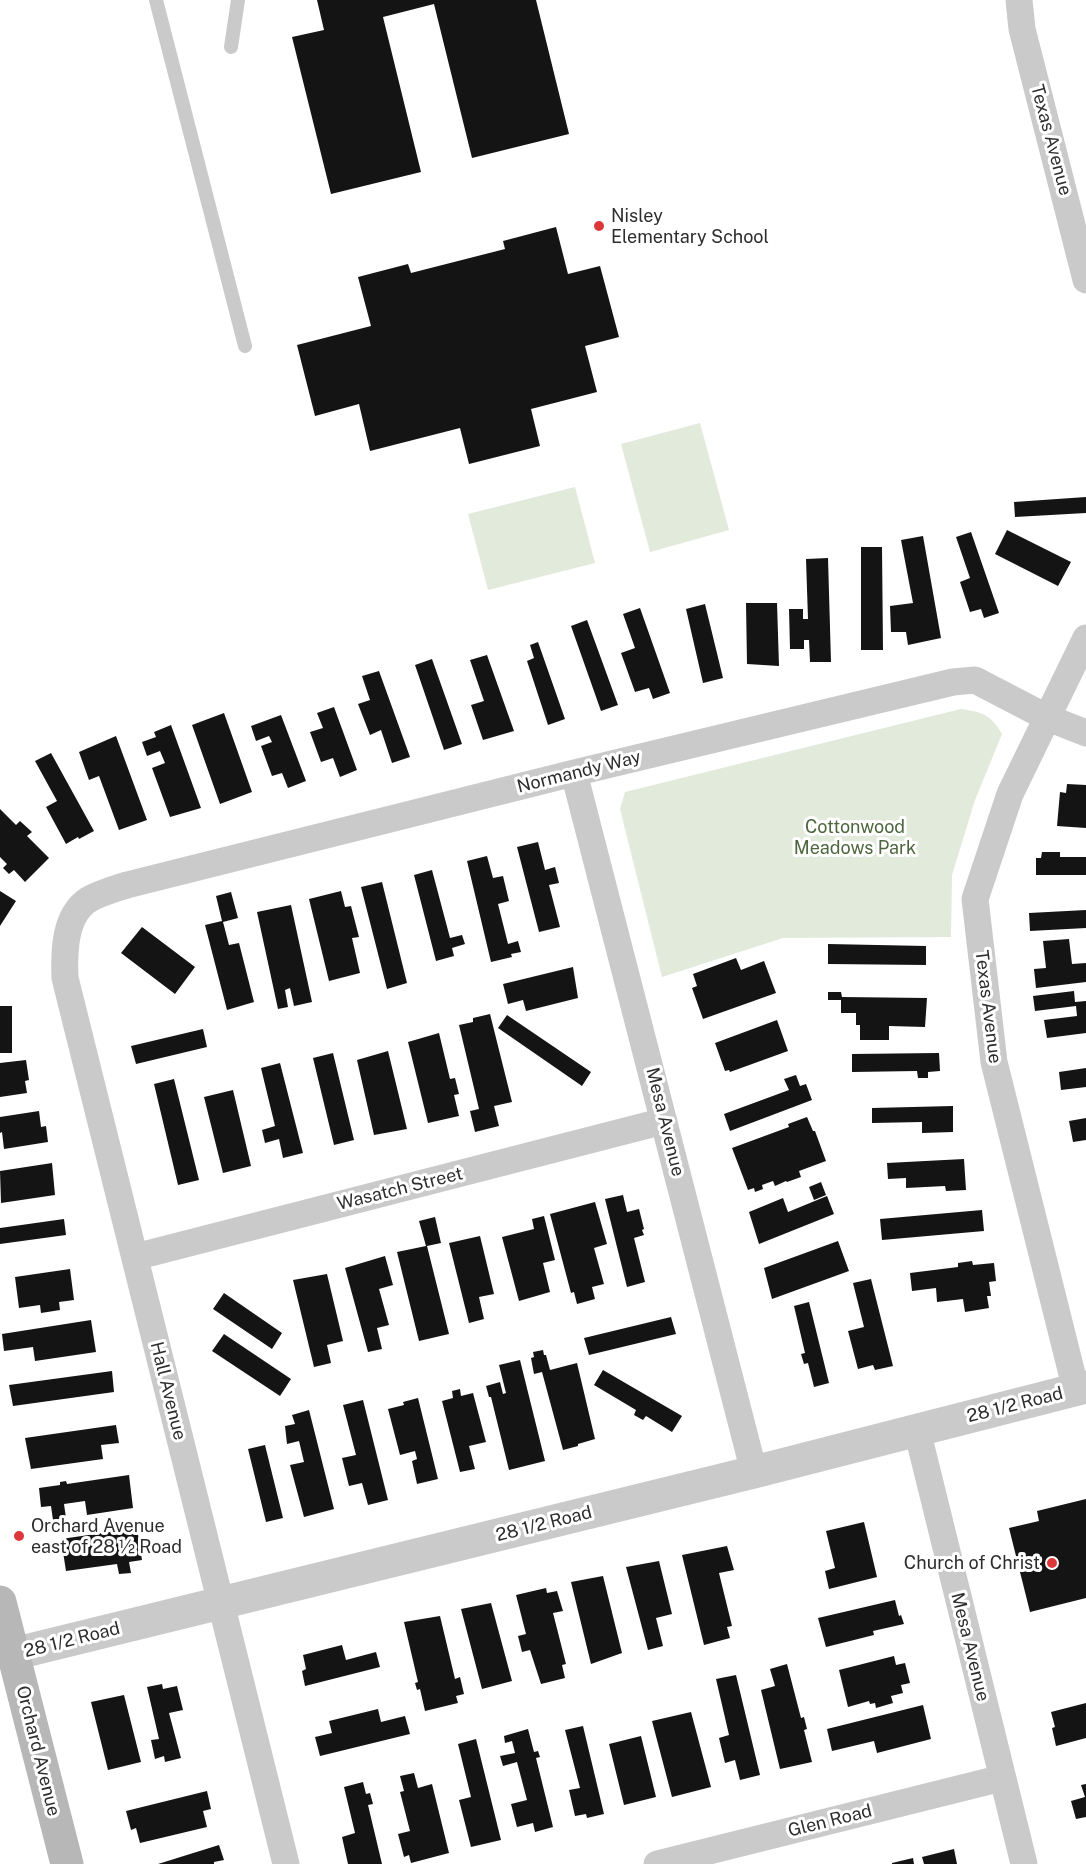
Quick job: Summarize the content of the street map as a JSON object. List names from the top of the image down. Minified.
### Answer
{"streets":{"main road":["Orchard Avenue"],"street":["Texas Avenue","Normandy Way","Mesa Avenue","Wasatch Street","Hall Avenue","28 1/2 Road","Glen Road"]},"crossings":[["Texas Avenue","Normandy Way"],["Texas Avenue","28 1/2 Road"],["Normandy Way","Mesa Avenue"],["Normandy Way","Hall Avenue"],["Mesa Avenue","Wasatch Street"],["Mesa Avenue","28 1/2 Road"],["Mesa Avenue","Glen Road"],["Wasatch Street","Hall Avenue"],["Hall Avenue","28 1/2 Road"],["28 1/2 Road","Orchard Avenue"]],"parks":["Cottonwood Meadows Park"],"places":["Nisley Elementary School","Orchard Avenue east of 28 ½ Road","Church of Christ"]}
